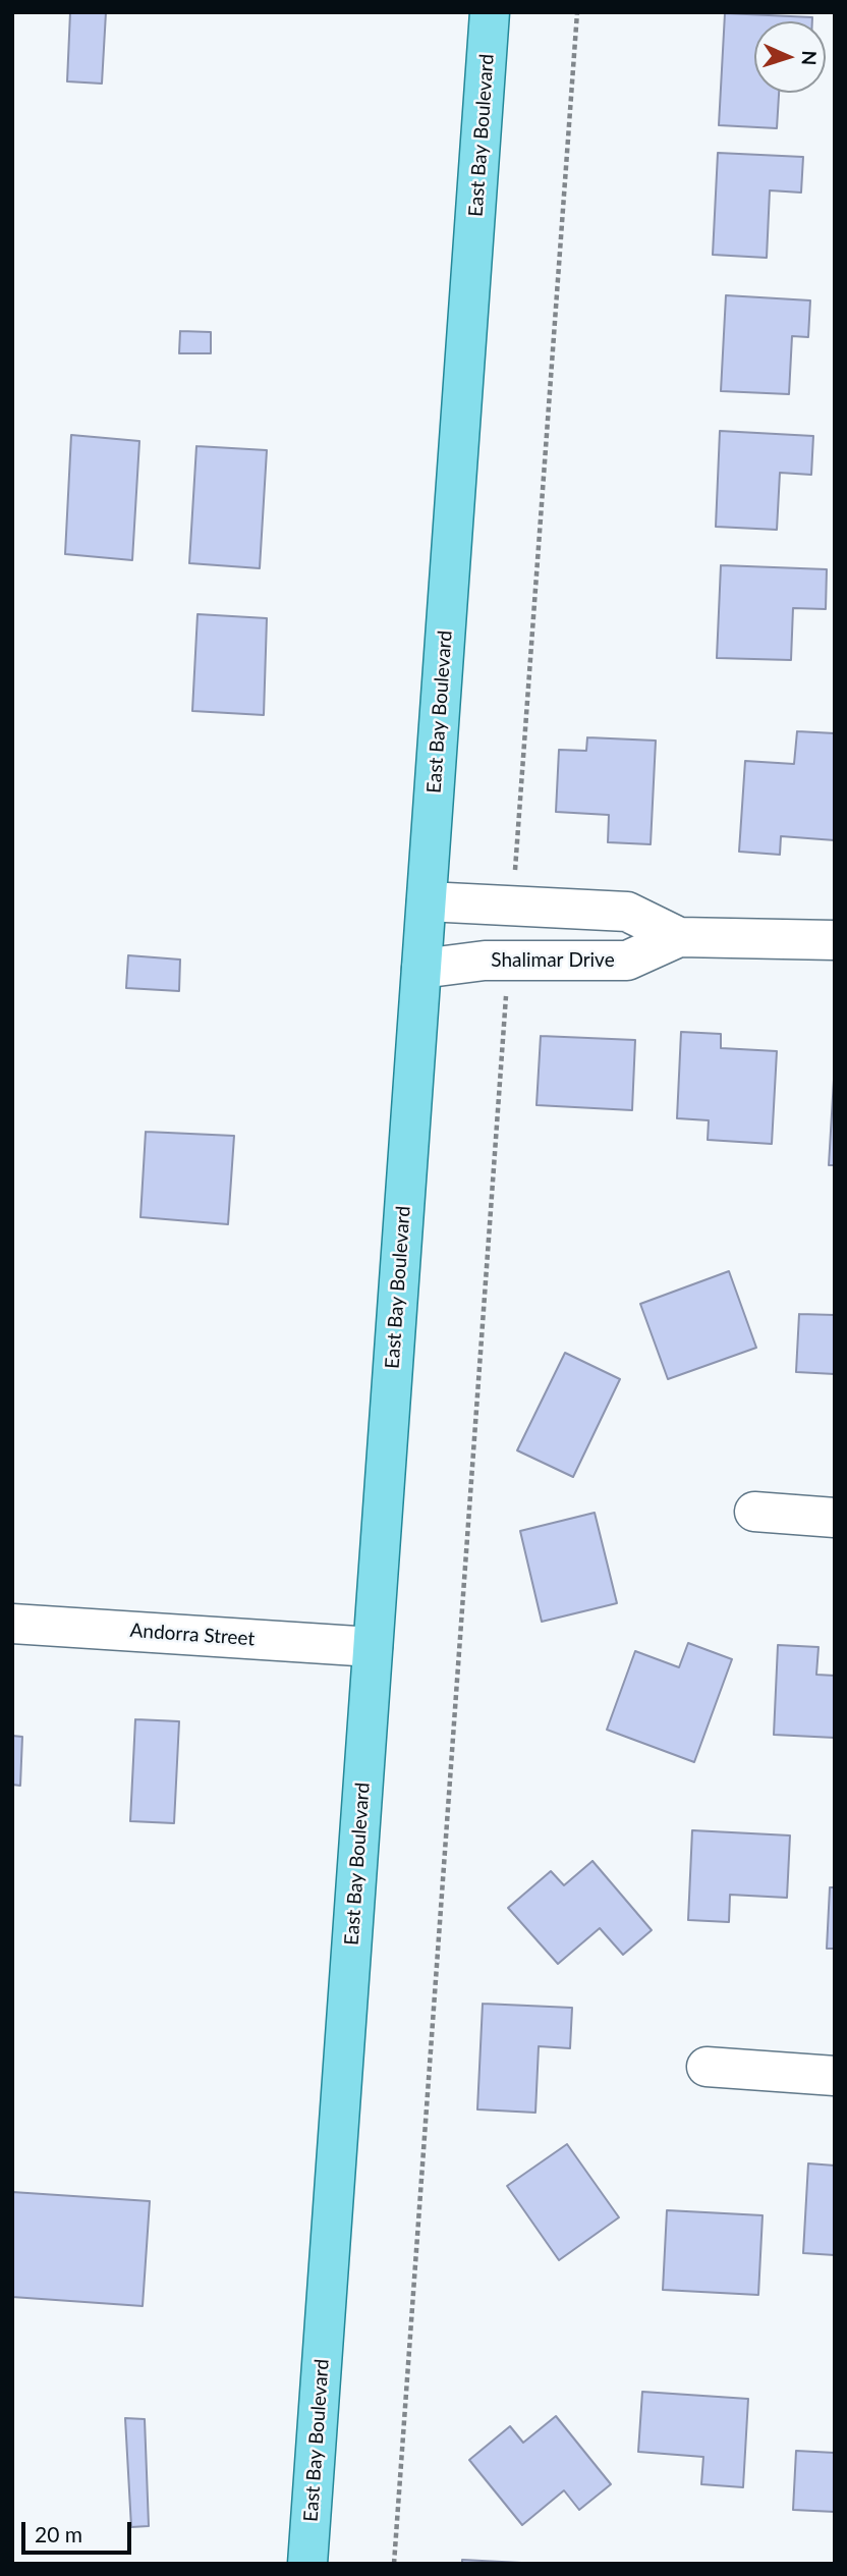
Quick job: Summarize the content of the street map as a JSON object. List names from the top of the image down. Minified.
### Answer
{"streets":{"main road":["East Bay Boulevard"],"street":["Shalimar Drive","Andorra Street"]},"crossings":[["East Bay Boulevard","Shalimar Drive"],["East Bay Boulevard","Andorra Street"]],"scale_bar":"20 m","north":"right"}
